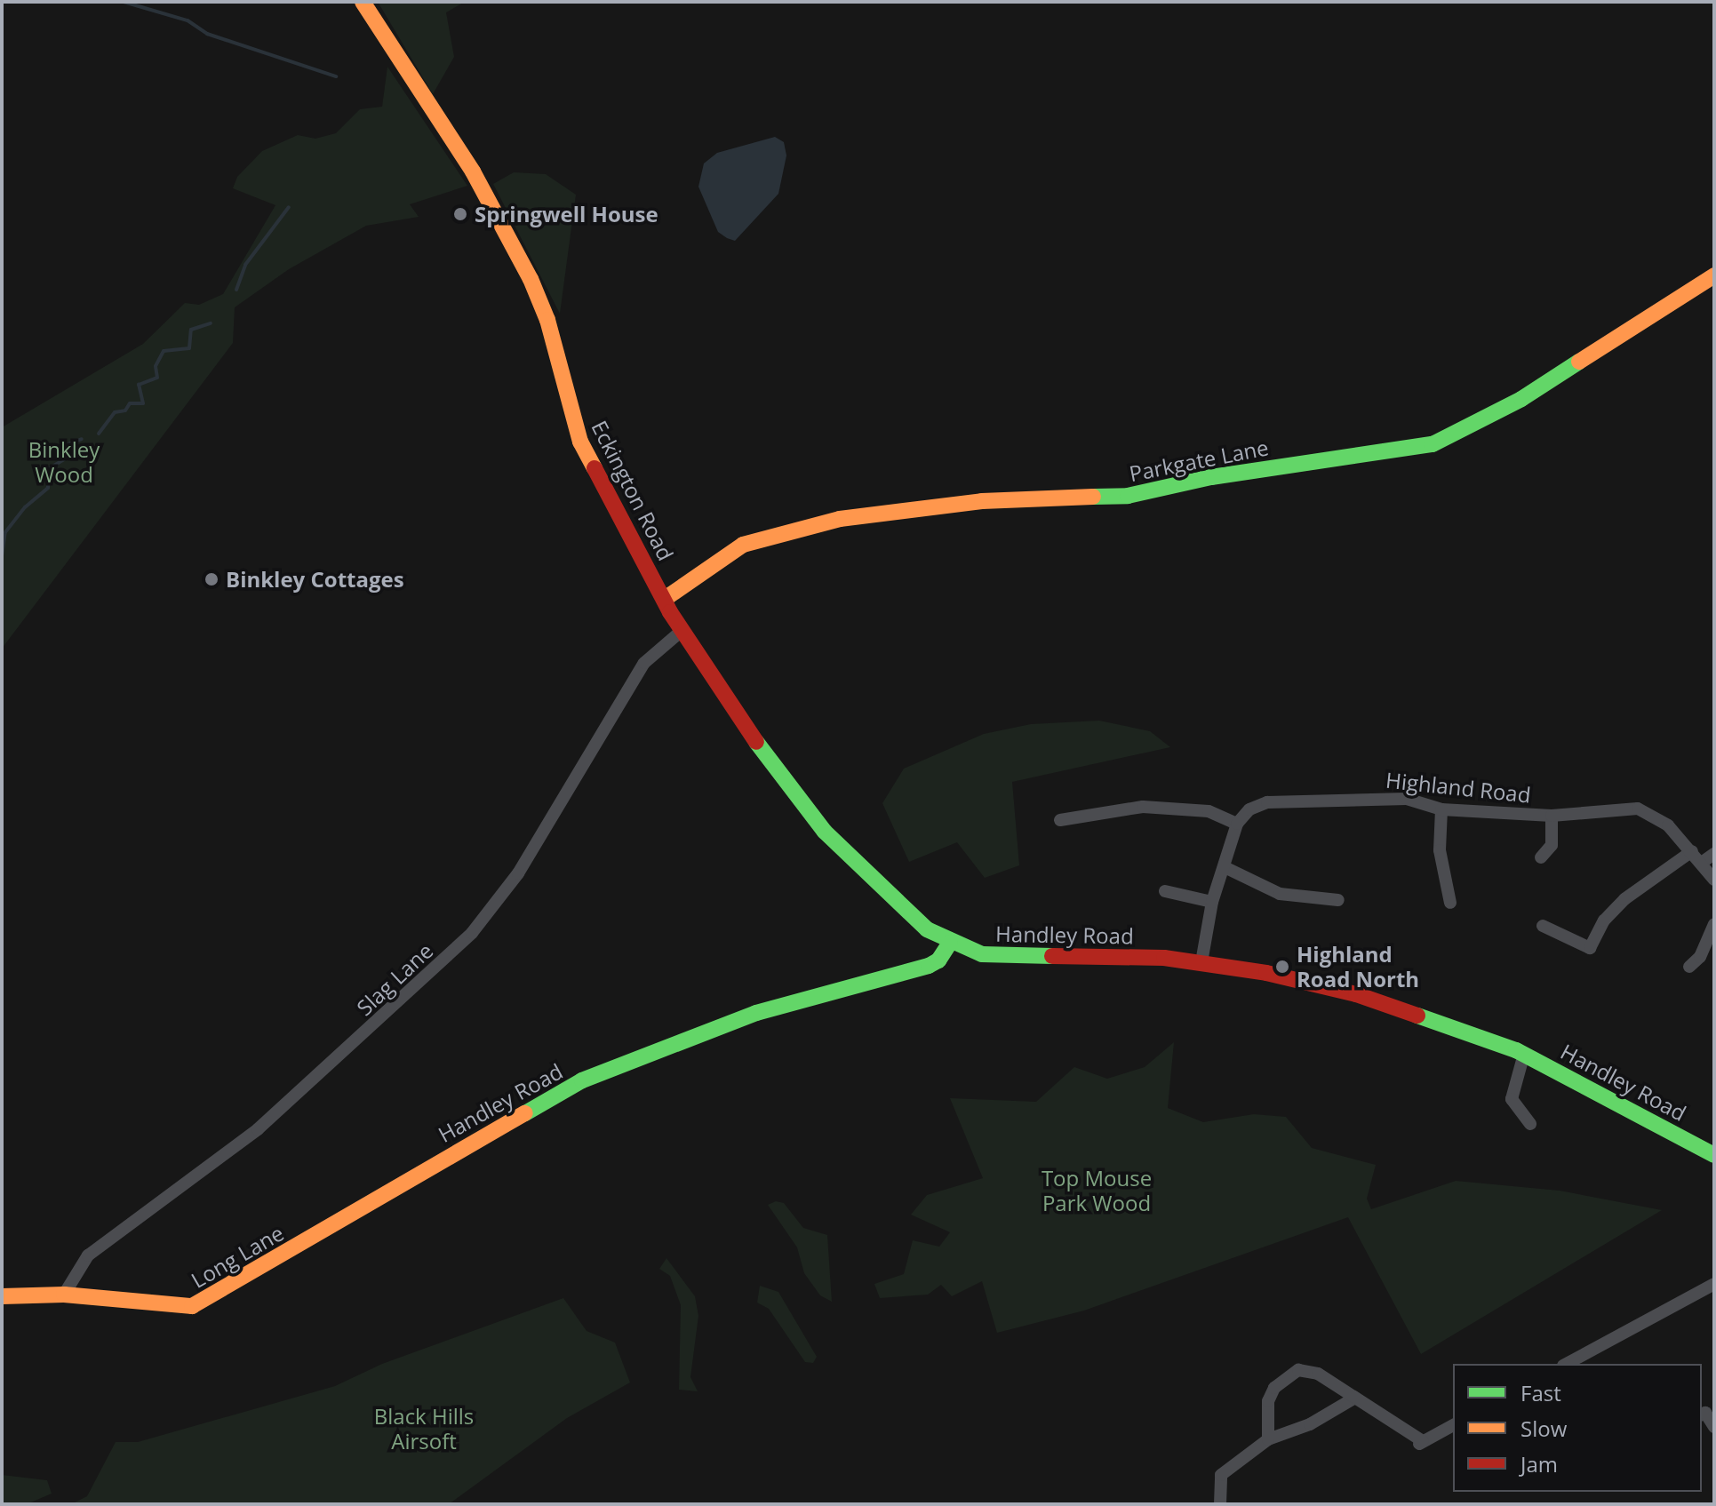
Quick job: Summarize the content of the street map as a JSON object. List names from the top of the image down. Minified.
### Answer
{"streets":{"street":["Parkgate Lane","Eckington Road","Highland Road","Handley Road","Slag Lane","Long Lane"]},"crossings":[["Parkgate Lane","Eckington Road"],["Eckington Road","Handley Road"],["Eckington Road","Slag Lane"],["Handley Road","Long Lane"],["Slag Lane","Long Lane"]],"parks":["Binkley Wood","Top Mouse Park Wood","Black Hills Airsoft"],"places":["Springwell House","Binkley Cottages","Highland Road North"],"legend":["Fast","Slow","Jam"]}
